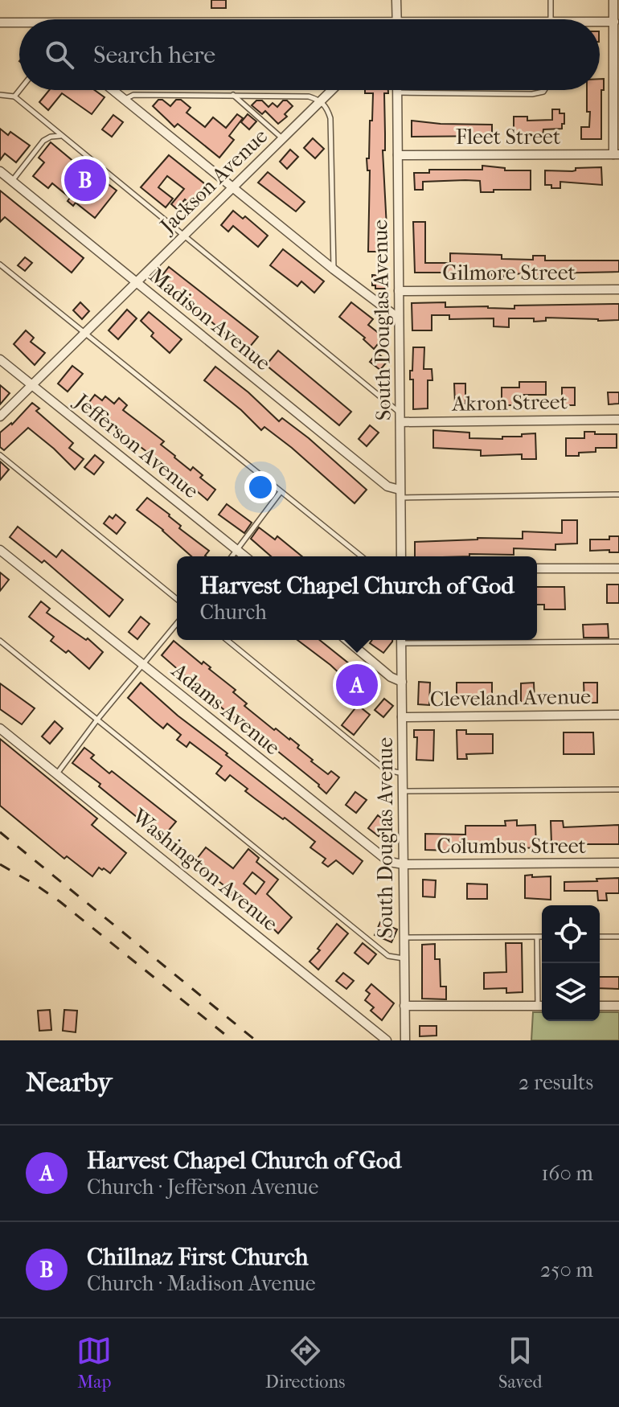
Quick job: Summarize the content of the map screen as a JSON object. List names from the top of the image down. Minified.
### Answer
{"streets":{"street":["Fleet Street","Jackson Avenue","Gilmore Street","Madison Avenue","South Douglas Avenue","Akron Street","Jefferson Avenue","Cleveland Avenue","Adams Avenue","Columbus Street","Washington Avenue"]},"crossings":[["Fleet Street","South Douglas Avenue"],["Jackson Avenue","Madison Avenue"],["Jackson Avenue","Jefferson Avenue"],["Gilmore Street","South Douglas Avenue"],["Madison Avenue","South Douglas Avenue"],["South Douglas Avenue","Akron Street"],["South Douglas Avenue","Cleveland Avenue"],["South Douglas Avenue","Adams Avenue"],["South Douglas Avenue","Columbus Street"],["Adams Avenue","Columbus Street"]],"page":{"search":"Search here","pins":["B","A"],"popup":["Harvest Chapel Church of God","Church"],"heading":["Nearby","2 results"],"list":[{"mark":"A","name":"Harvest Chapel Church of God","note":"Church · Jefferson Avenue","value":"160 m"},{"mark":"B","name":"Chillnaz First Church","note":"Church · Madison Avenue","value":"250 m"}],"nav":["Map","Directions","Saved"]}}
